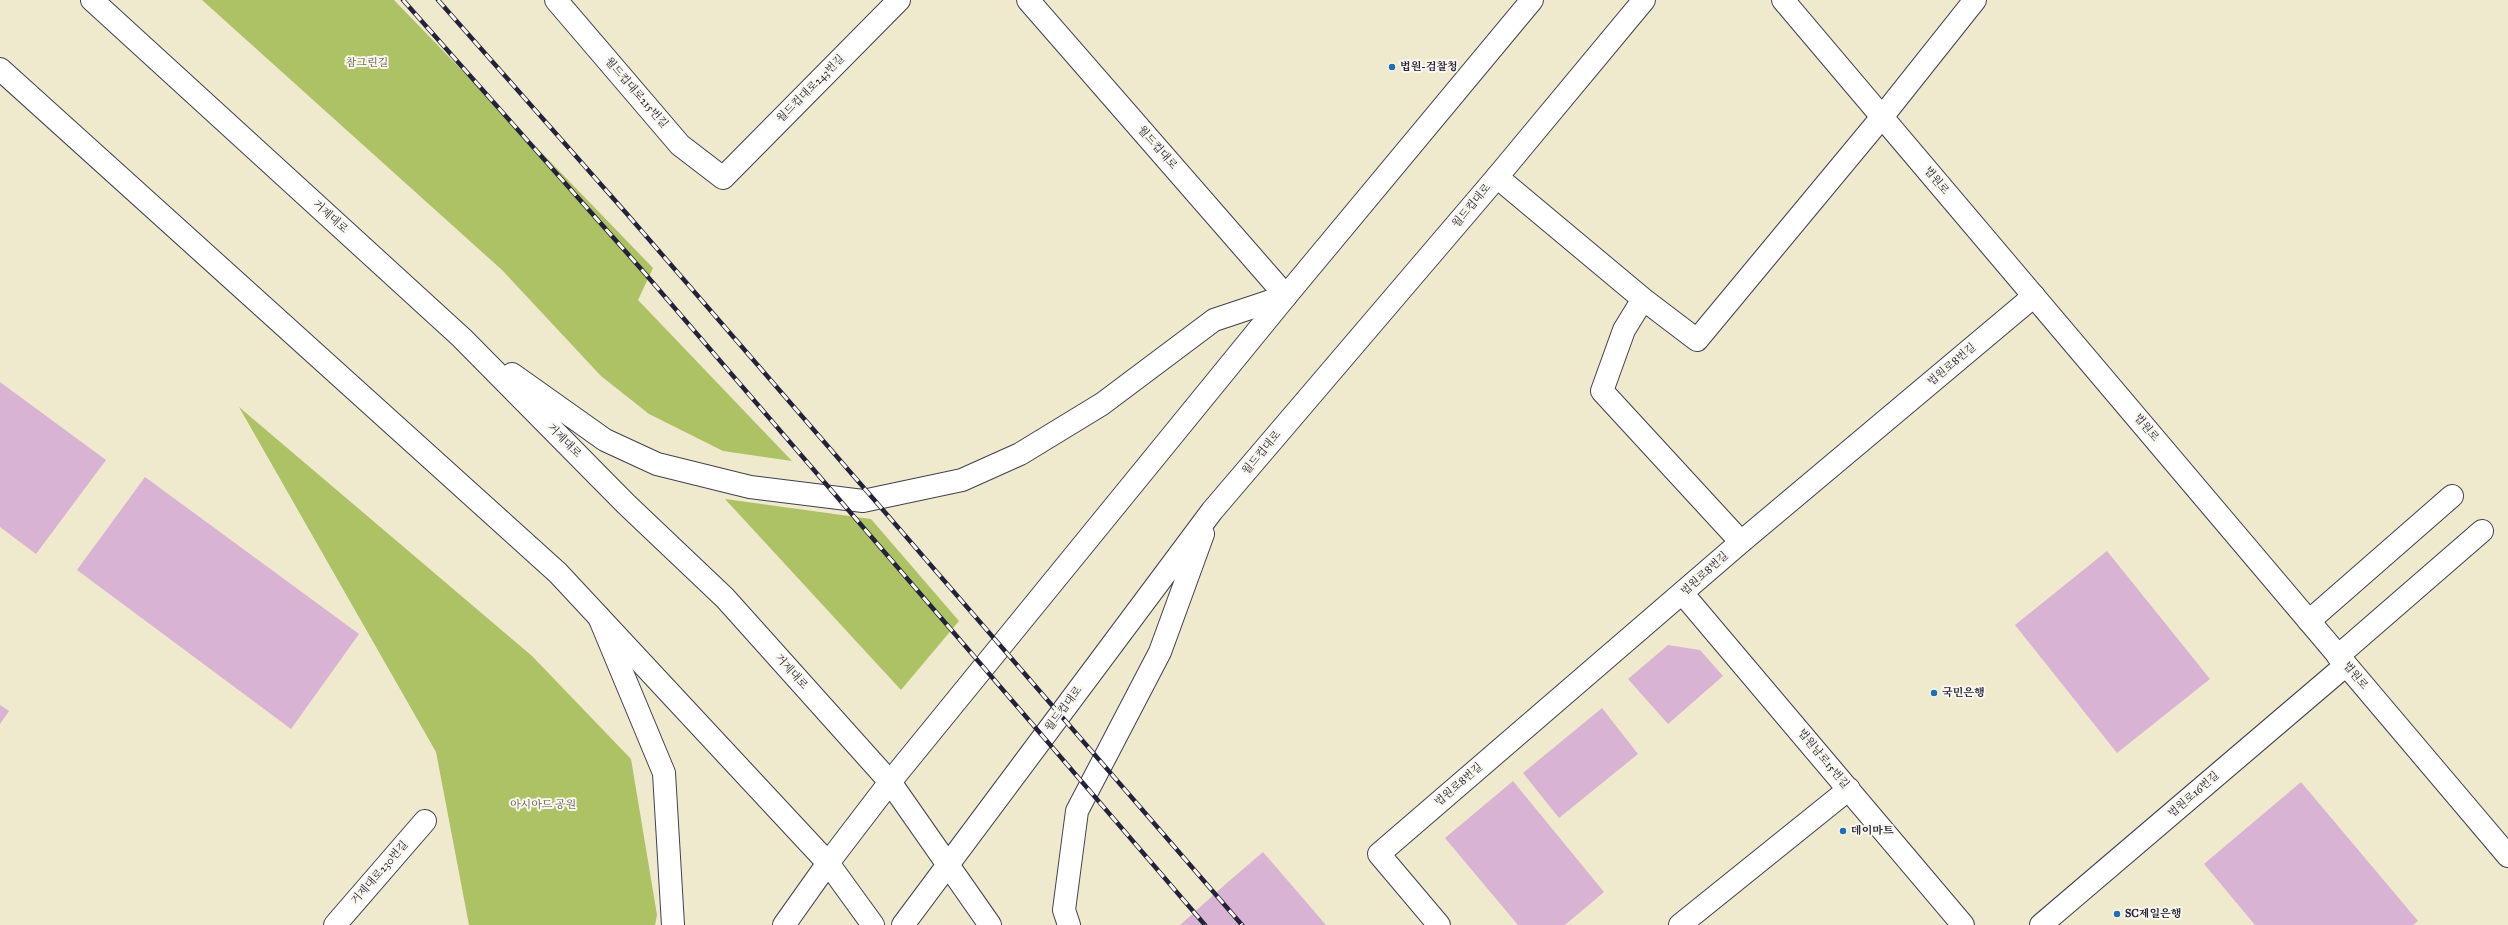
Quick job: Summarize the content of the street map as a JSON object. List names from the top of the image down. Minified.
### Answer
{"streets":{"main road":["월드컵대로243번길","월드컵대로215번길","월드컵대로","법원로","거제대로","법원로8번길","법원남로15번길","법원로16번길","거제대로230번길"]},"crossings":[["월드컵대로243번길","월드컵대로215번길"],["월드컵대로","거제대로"],["법원로","법원로8번길"],["법원로","법원로16번길"],["법원로8번길","법원남로15번길"]],"parks":["참그린길","아시아드 공원"],"places":["법원-검찰청","국민은행","데이마트","SC제일은행"]}
